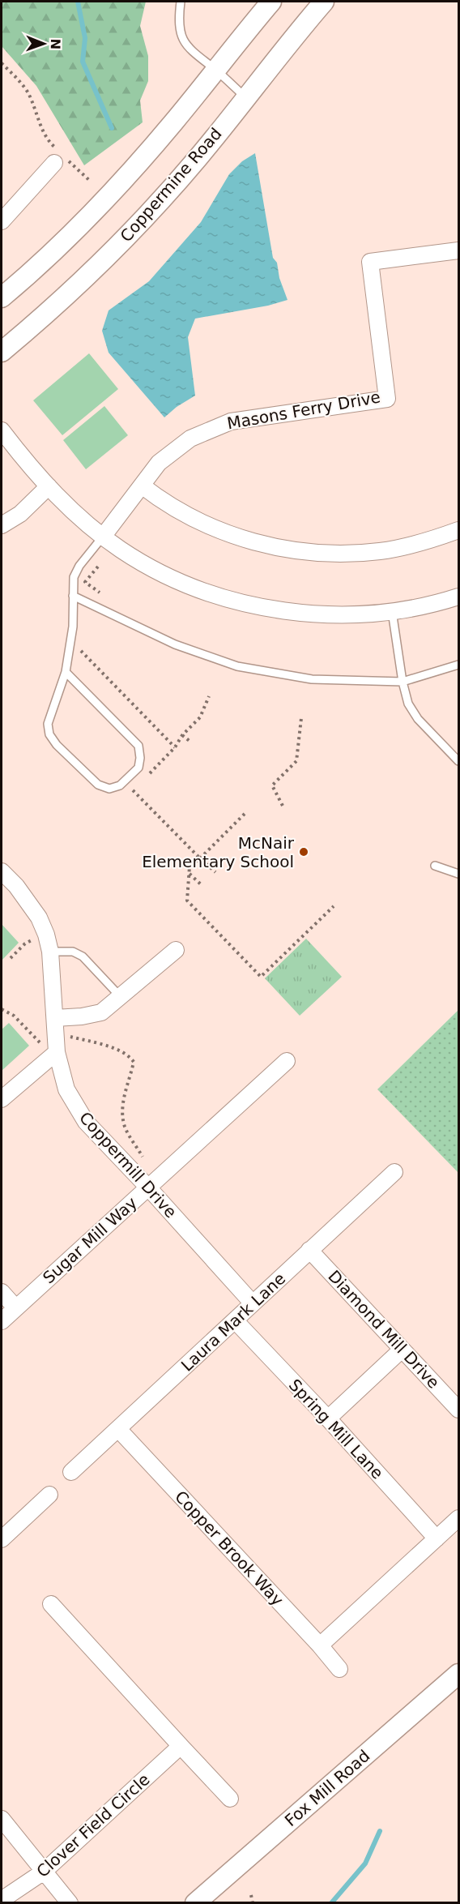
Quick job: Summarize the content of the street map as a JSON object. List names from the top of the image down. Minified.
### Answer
{"streets":{"street":["Coppermine Road","Masons Ferry Drive","Coppermill Drive","Sugar Mill Way","Laura Mark Lane","Diamond Mill Drive","Spring Mill Lane","Copper Brook Way","Fox Mill Road","Clover Field Circle"]},"crossings":[["Coppermill Drive","Sugar Mill Way"],["Coppermill Drive","Laura Mark Lane"],["Laura Mark Lane","Diamond Mill Drive"],["Laura Mark Lane","Spring Mill Lane"],["Laura Mark Lane","Copper Brook Way"]],"places":["McNair Elementary School"],"north":"right"}
